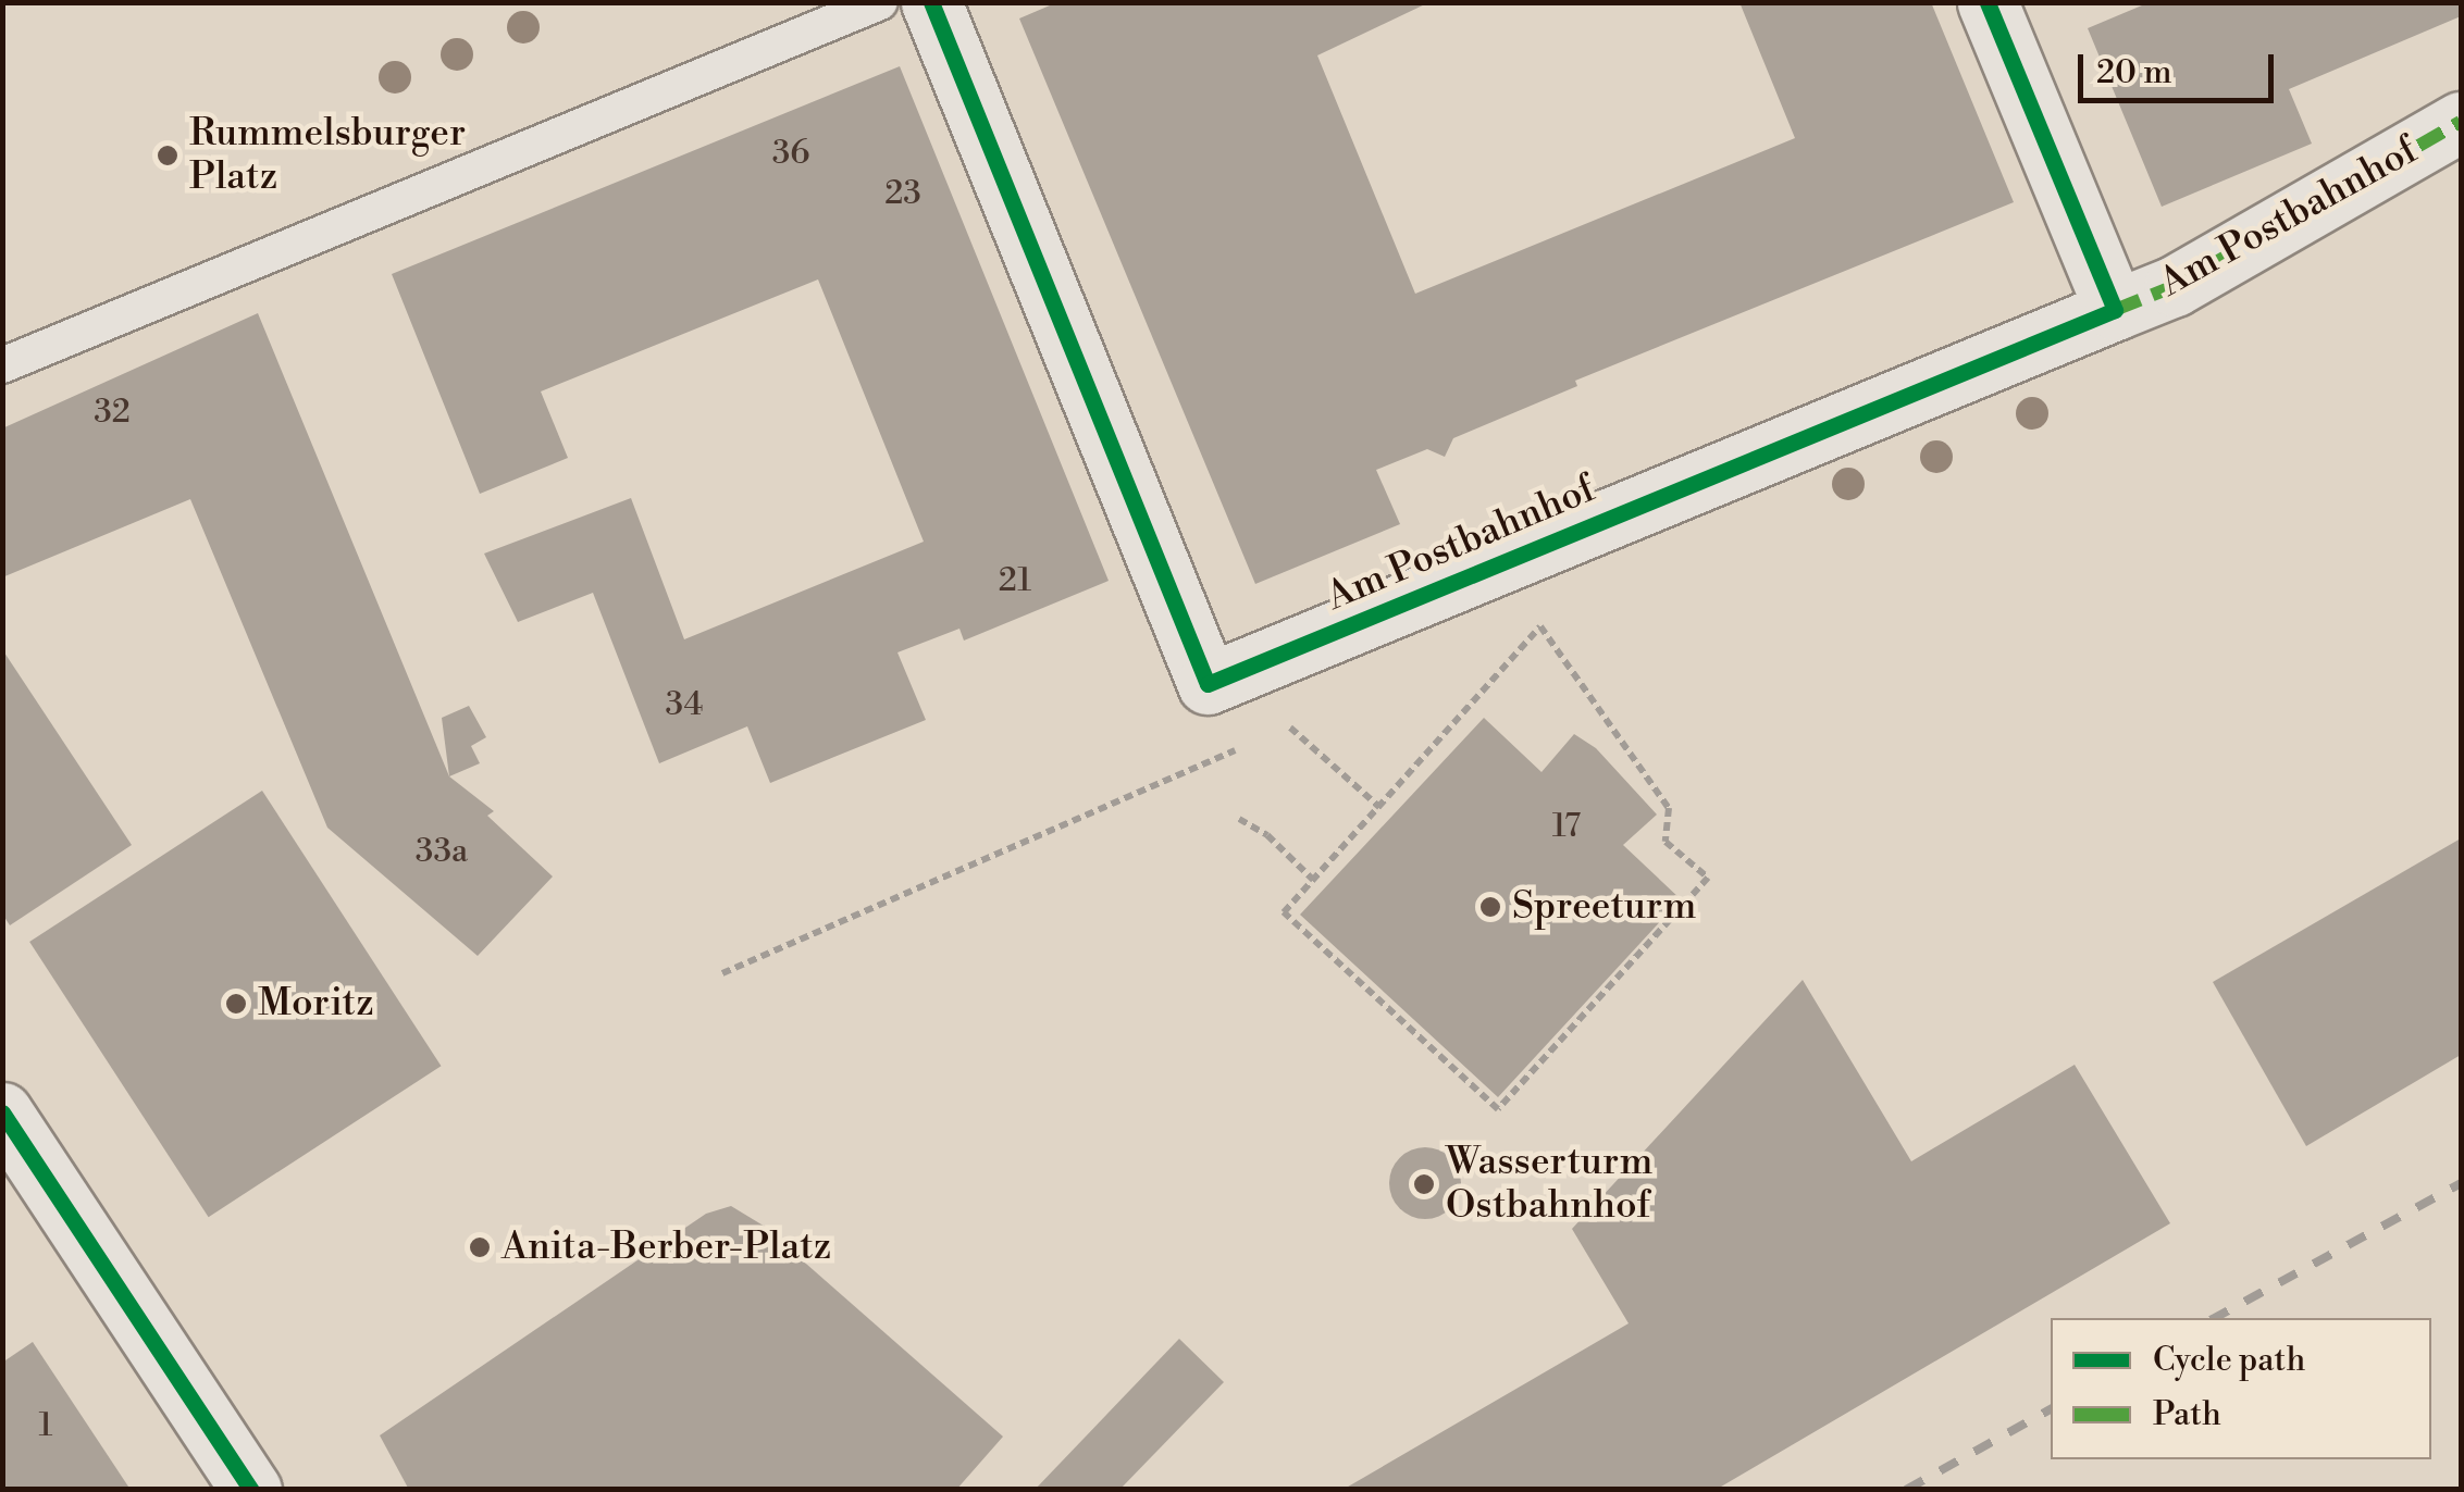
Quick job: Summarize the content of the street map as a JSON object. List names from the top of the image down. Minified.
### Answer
{"streets":{"street":["Am Postbahnhof"]},"places":["Rummelsburger Platz","Spreeturm","Moritz","Wasserturm Ostbahnhof","Anita-Berber-Platz"],"house_numbers":["36","23","32","21","34","17","33a","1"],"legend":["Cycle path","Path"],"scale_bar":"20 m"}
